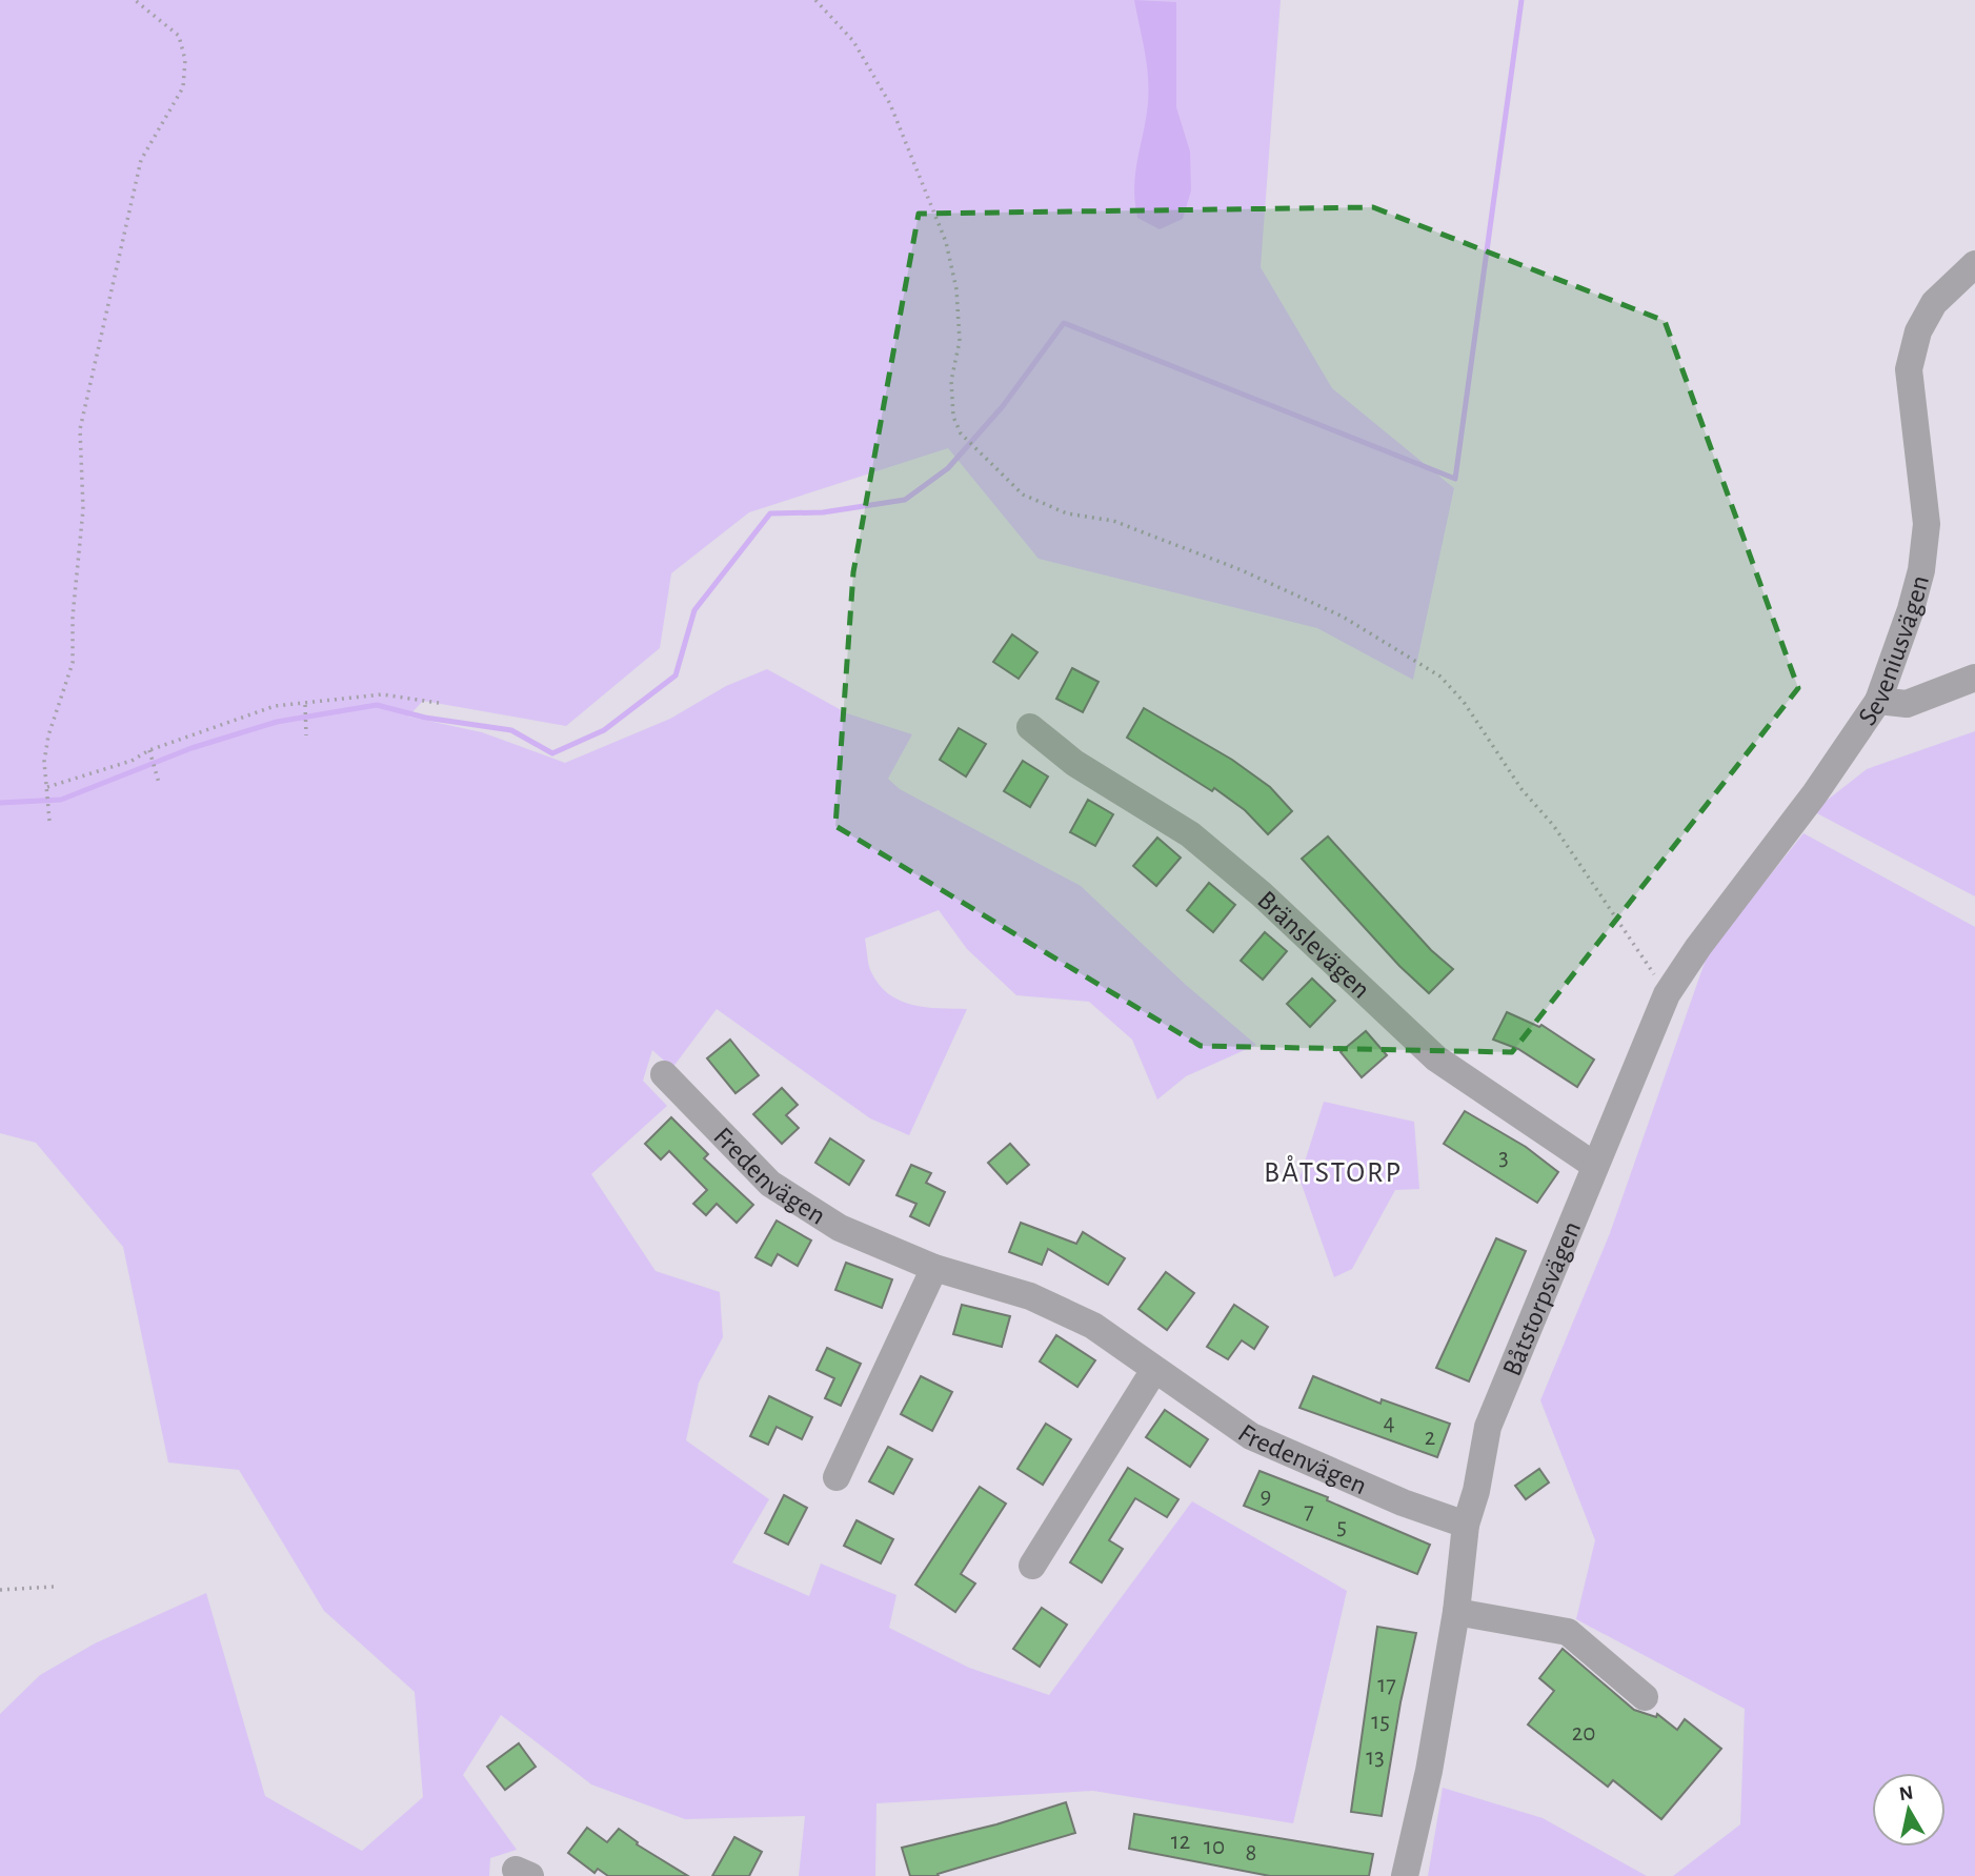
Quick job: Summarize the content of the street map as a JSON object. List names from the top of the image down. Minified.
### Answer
{"streets":{"street":["Seveniusvägen","Bränslevägen","Fredenvägen","Båtstorpsvägen"]},"crossings":[["Seveniusvägen","Båtstorpsvägen"],["Bränslevägen","Båtstorpsvägen"],["Fredenvägen","Båtstorpsvägen"]],"districts":["BÅTSTORP"],"house_numbers":["3","4","2","9","7","5","17","15","20","13","12","10","8"],"north":"top"}
